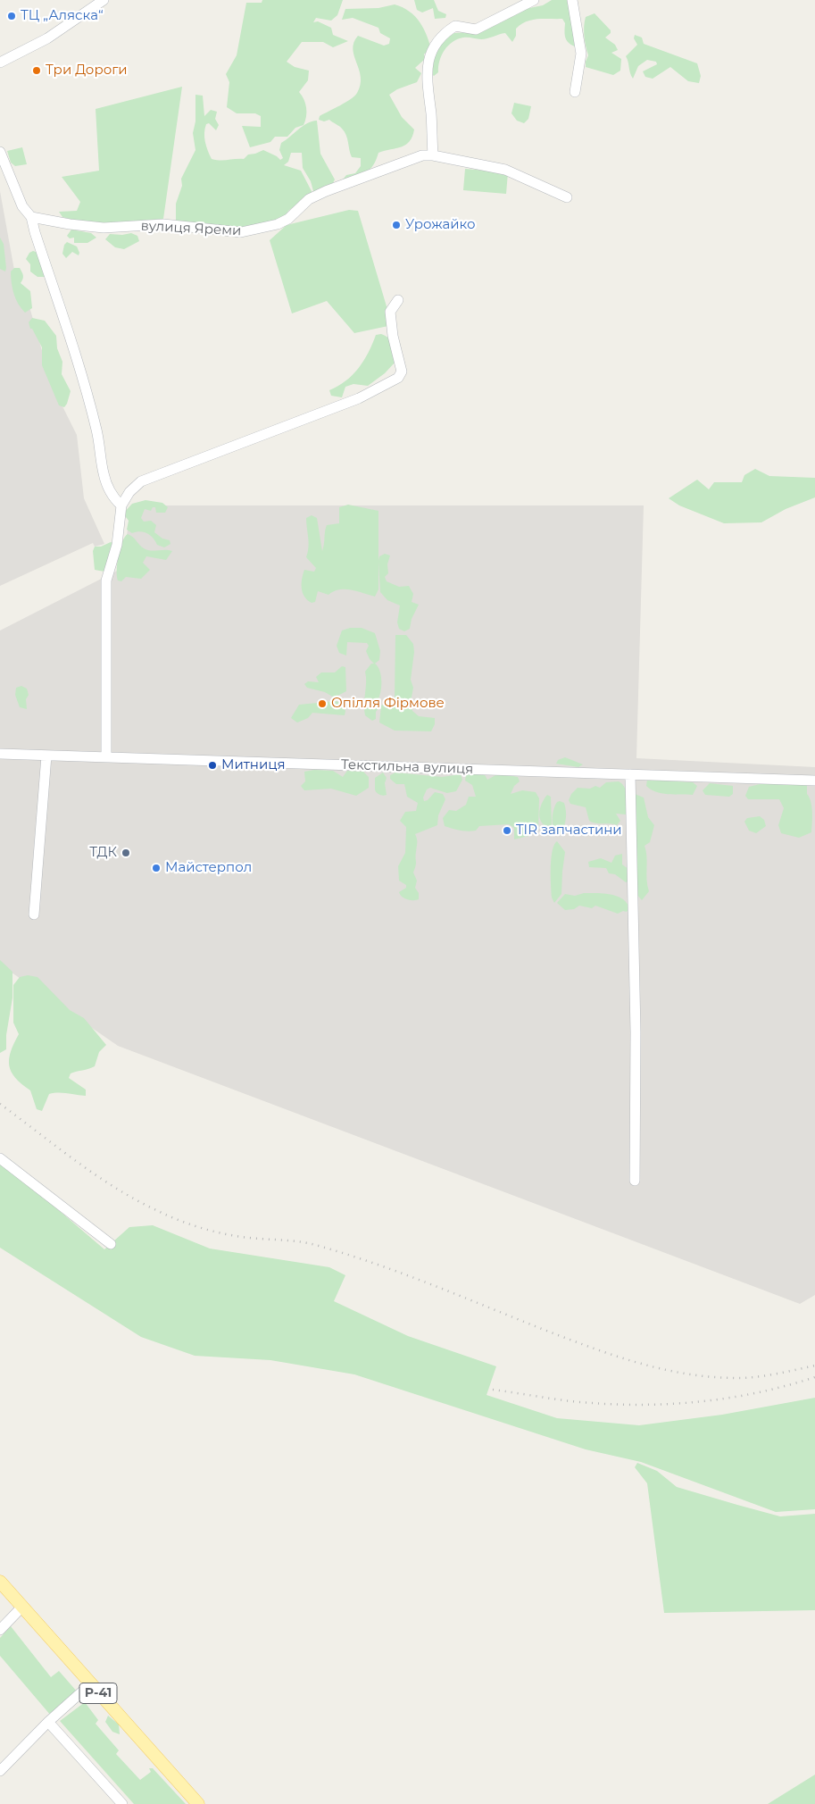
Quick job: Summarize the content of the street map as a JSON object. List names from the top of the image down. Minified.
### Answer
{"streets":{"main road":["Р-41"],"street":["вулиця Яреми","Текстильна вулиця"]},"places":["ТЦ „Аляска“","Три Дороги","Урожайко","Опілля Фірмове","Митниця","TIR запчастини","ТДК","Майстерпол"]}
